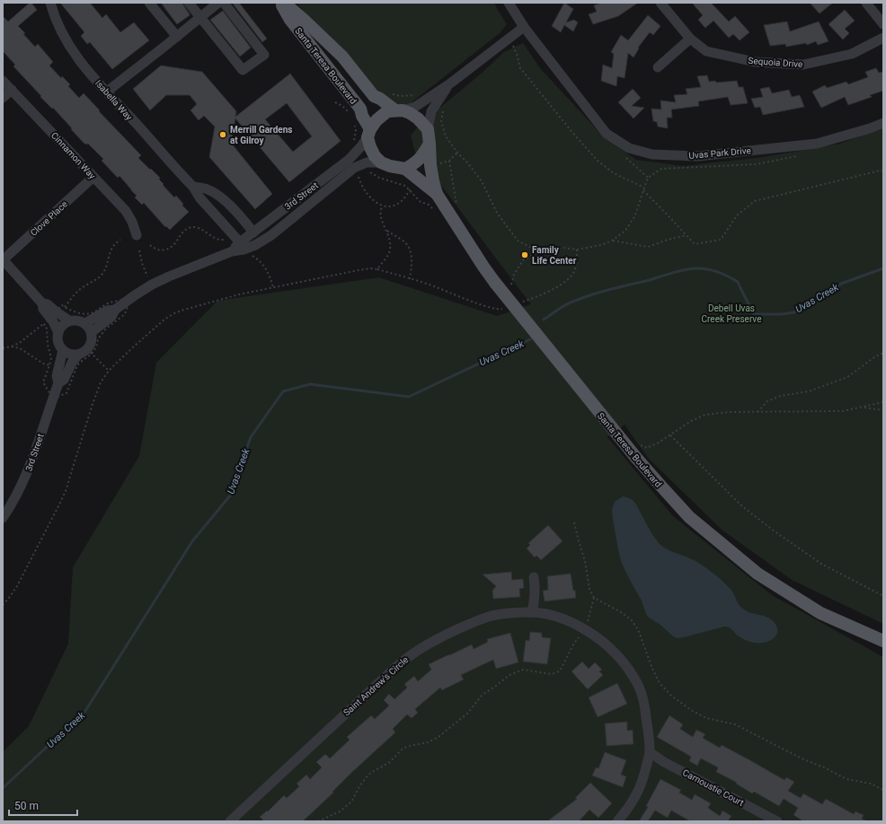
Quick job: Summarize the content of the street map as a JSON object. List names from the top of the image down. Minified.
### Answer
{"streets":{"main road":["Santa Teresa Boulevard"],"street":["Sequoia Drive","Isabella Way","Uvas Park Drive","Cinnamon Way","3rd Street","Clove Place","Saint Andrew's Circle","Carnoustie Court"]},"crossings":[["Santa Teresa Boulevard","3rd Street"],["Isabella Way","3rd Street"],["Cinnamon Way","Clove Place"],["Saint Andrew's Circle","Carnoustie Court"]],"water":["Uvas Creek"],"parks":["Debell Uvas Creek Preserve"],"places":["Merrill Gardens at Gilroy","Family Life Center"],"scale_bar":"50 m"}
